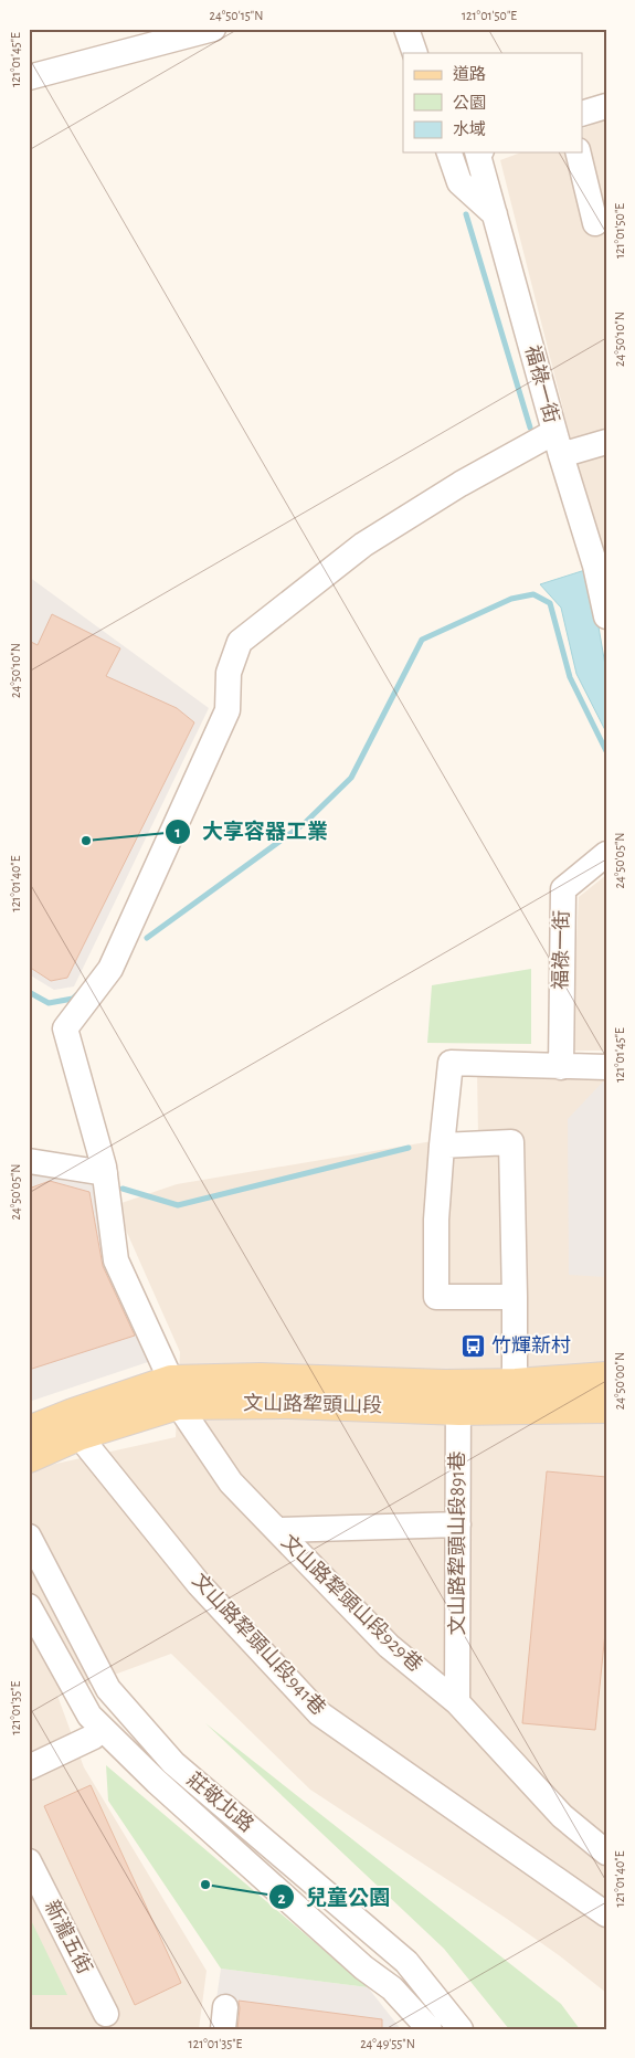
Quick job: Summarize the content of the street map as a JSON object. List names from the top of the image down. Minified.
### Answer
{"streets":{"main road":["文山路犂頭山段"],"street":["福祿一街","文山路犂頭山段891巷","文山路犂頭山段929巷","文山路犂頭山段941巷","莊敬北路","新瀧五街"]},"crossings":[["福祿一街","文山路犂頭山段929巷"],["文山路犂頭山段","文山路犂頭山段891巷"],["文山路犂頭山段","文山路犂頭山段929巷"],["文山路犂頭山段","文山路犂頭山段941巷"],["文山路犂頭山段891巷","文山路犂頭山段929巷"]],"places":{"other":["大享容器工業","兒童公園"],"bus stop":["竹輝新村"]},"legend":["道路","公園","水域"],"coordinates":["24°50'15\"N","121°01'50\"E","121°01'45\"E","24°50'10\"N","24°50'05\"N","121°01'40\"E","24°50'00\"N","121°01'35\"E","24°49'55\"N"]}
